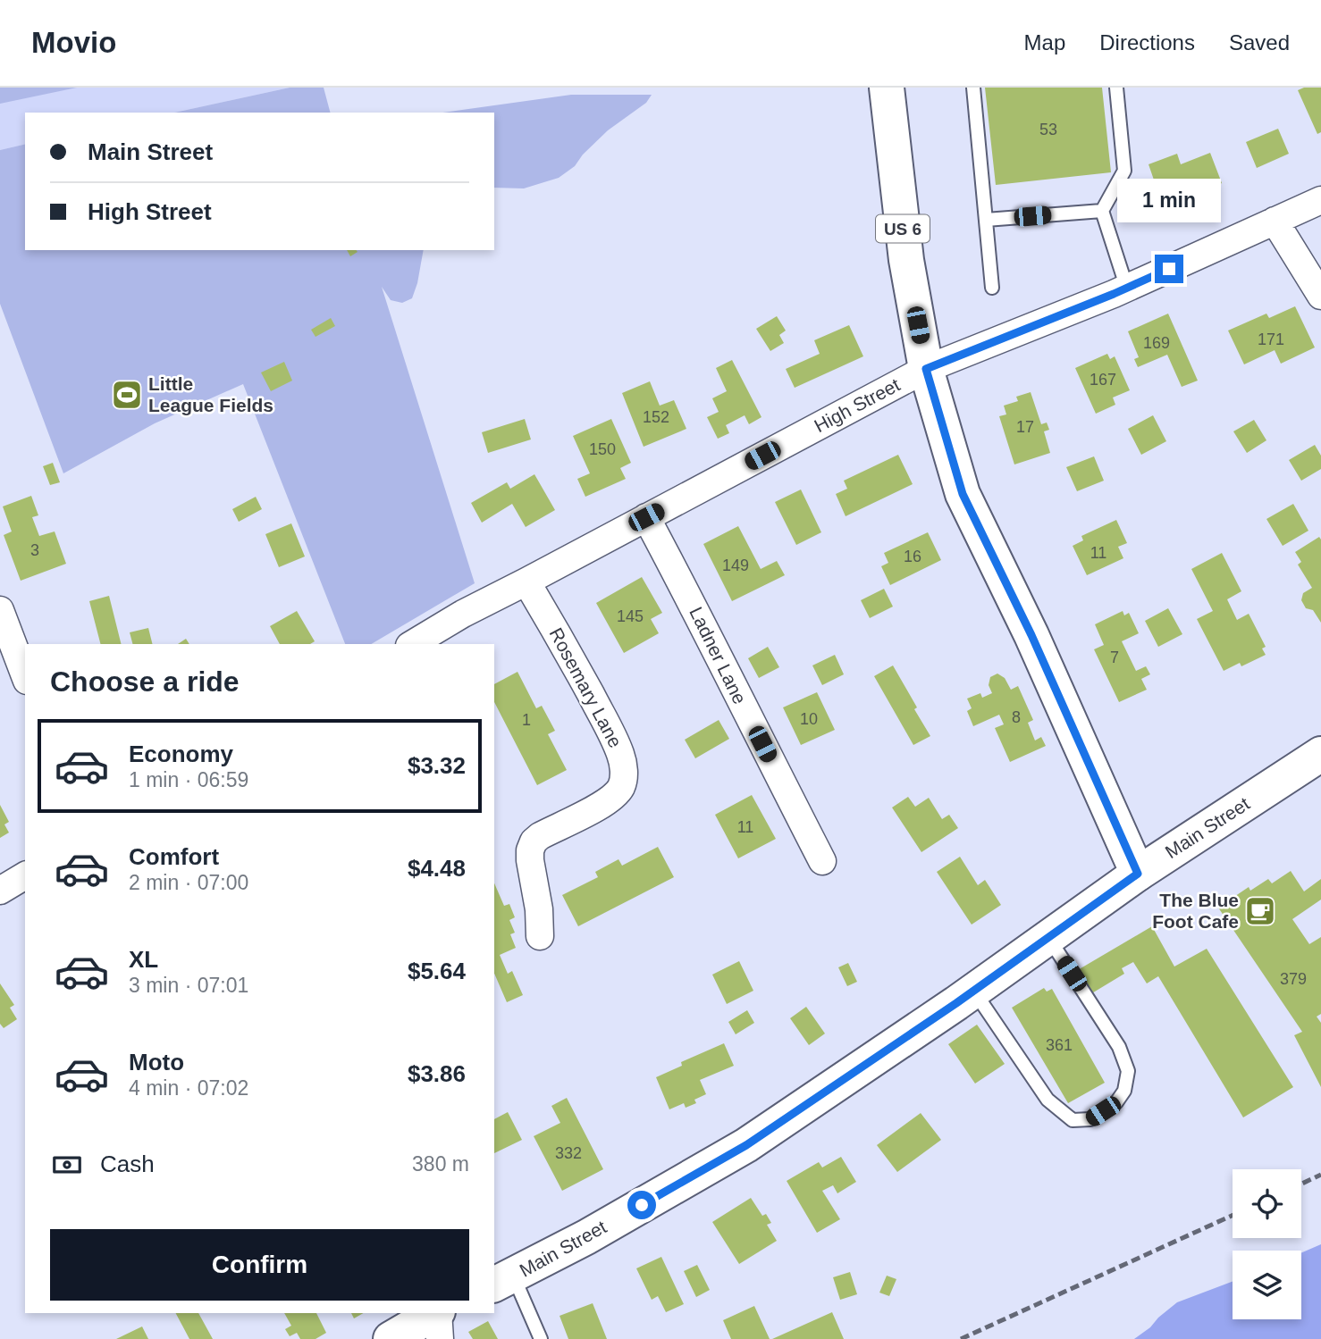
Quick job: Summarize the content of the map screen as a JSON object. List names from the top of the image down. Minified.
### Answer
{"streets":{"main road":["US 6","Main Street"],"street":["High Street","Ladner Lane","Rosemary Lane"]},"crossings":[["US 6","High Street"],["US 6","Main Street"],["High Street","Ladner Lane"],["High Street","Rosemary Lane"]],"places":{"sports":["Little League Fields"],"cafe":["The Blue Foot Cafe"]},"house_numbers":["53","171","169","167","152","17","150","3","11","16","149","145","7","8","10","1","11","379","361","332"],"page":{"header":"Movio","nav":["Map","Directions","Saved"],"banner":["Main Street","High Street"],"bubble":"1 min","heading":"Choose a ride","list":[{"name":"Economy","note":"1 min · 06:59","value":"$3.32"},{"name":"Comfort","note":"2 min · 07:00","value":"$4.48"},{"name":"XL","note":"3 min · 07:01","value":"$5.64"},{"name":"Moto","note":"4 min · 07:02","value":"$3.86"}],"pay":["Cash","380 m"],"buttons":"Confirm"}}
